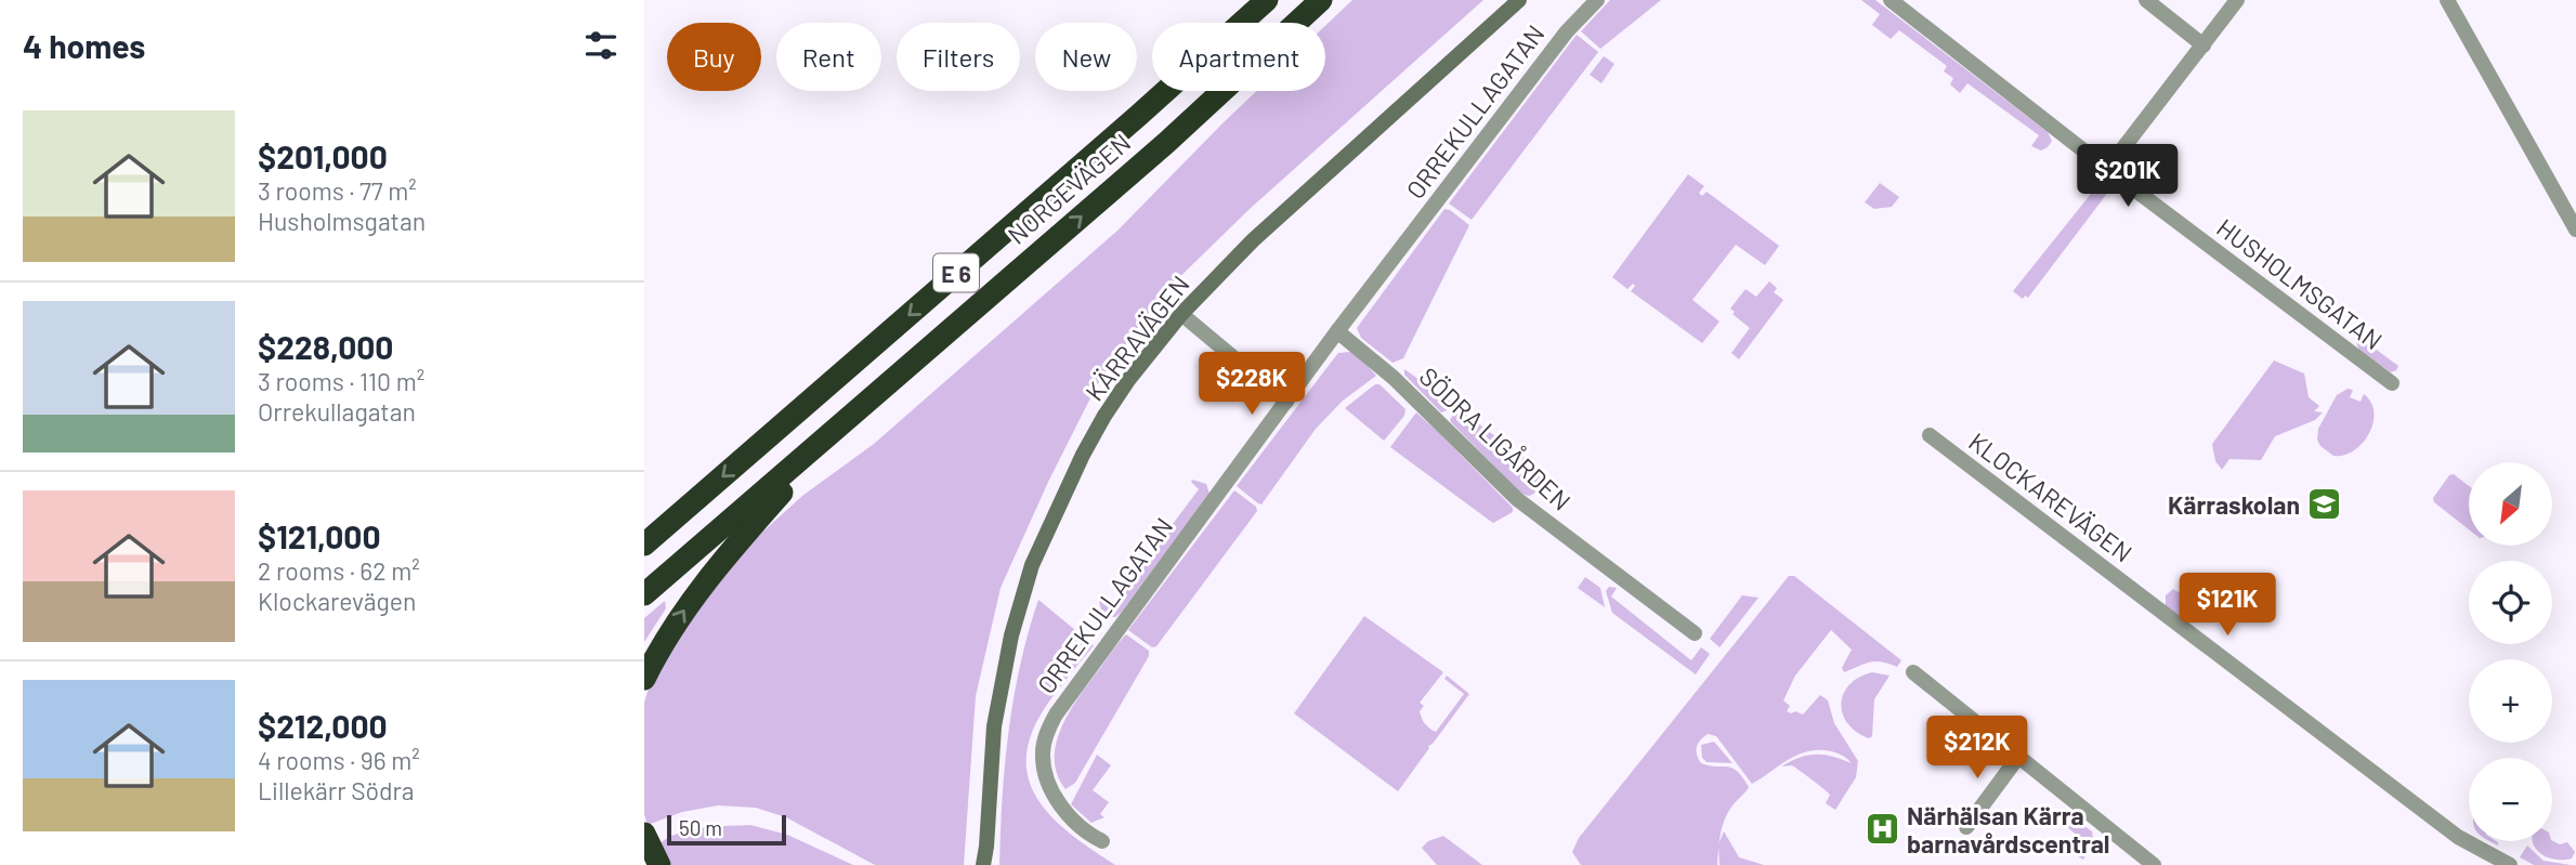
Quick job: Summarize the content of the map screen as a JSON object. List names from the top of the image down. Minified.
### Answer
{"streets":{"highway":["NORGEVÄGEN","E 6"],"street":["ORREKULLAGATAN","HUSHOLMSGATAN","KÄRRAVÄGEN","SÖDRA LIGÅRDEN","KLOCKAREVÄGEN"]},"crossings":[["ORREKULLAGATAN","SÖDRA LIGÅRDEN"]],"places":{"school or university":["Kärraskolan"],"hospital":["Närhälsan Kärra barnavårdscentral"]},"scale_bar":"50 m","north":"bottom left","page":{"heading":"4 homes","chip":["Buy","Rent","Filters","New","Apartment"],"list":[{"name":"$201,000","note":"3 rooms · 77 m² · Husholmsgatan"},{"name":"$228,000","note":"3 rooms · 110 m² · Orrekullagatan"},{"name":"$121,000","note":"2 rooms · 62 m² · Klockarevägen"},{"name":"$212,000","note":"4 rooms · 96 m² · Lillekärr Södra"}],"price":["$201K","$228K","$121K","$212K"],"map_buttons":["+","−"],"scale":"50 m"}}
